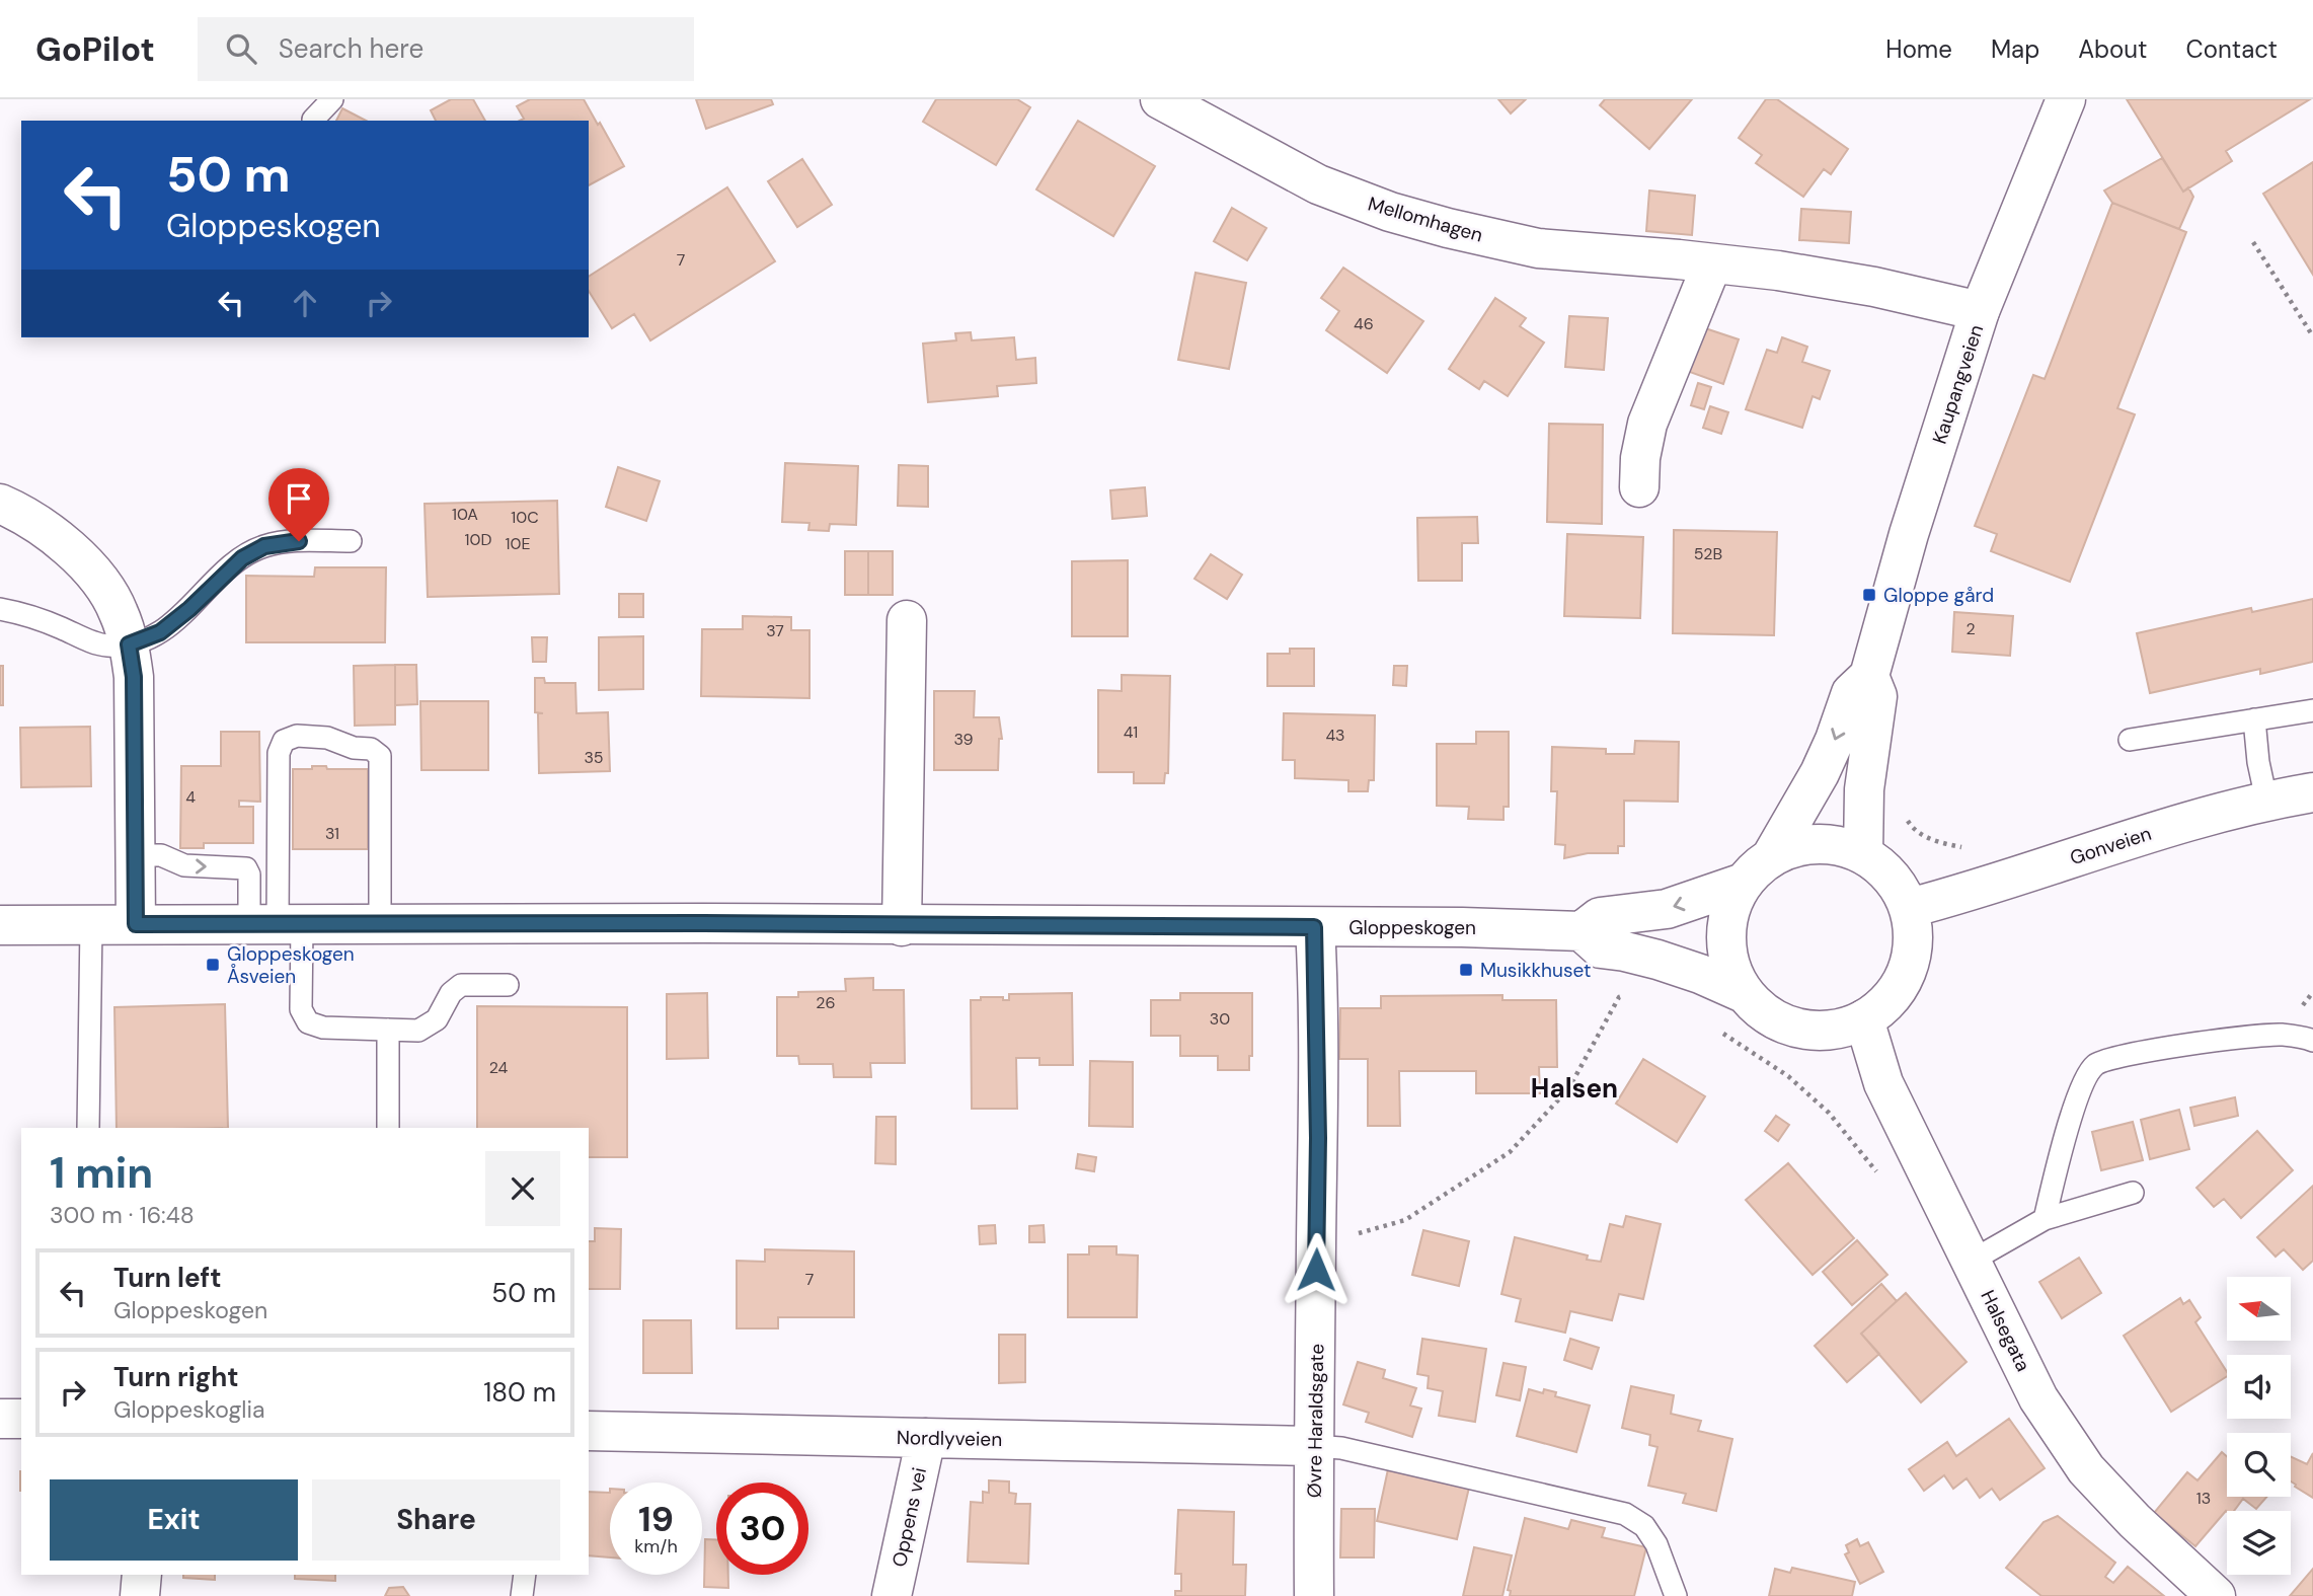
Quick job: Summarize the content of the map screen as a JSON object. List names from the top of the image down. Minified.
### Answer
{"streets":{"street":["Mellomhagen","Kaupangveien","Gonveien","Gloppeskogen","Halsegata","Øvre Haraldsgate","Nordlyveien","Oppens vei"]},"crossings":[["Mellomhagen","Kaupangveien"],["Kaupangveien","Gonveien"],["Kaupangveien","Gloppeskogen"],["Kaupangveien","Halsegata"],["Gonveien","Gloppeskogen"],["Gonveien","Halsegata"],["Gloppeskogen","Halsegata"],["Gloppeskogen","Øvre Haraldsgate"],["Øvre Haraldsgate","Nordlyveien"],["Nordlyveien","Oppens vei"]],"districts":["Halsen"],"places":{"transit":["Gloppe gård","Gloppeskogen Åsveien","Musikkhuset"]},"house_numbers":["7","46","10A","10C","10D","10E","52B","2","37","41","43","39","35","4","31","26","30","24","7","13"],"north":"left","page":{"header":"GoPilot","search":"Search here","nav":["Home","Map","About","Contact"],"turn":["50 m","Gloppeskogen"],"heading":["1 min","300 m · 16:48"],"list":[{"name":"Turn left","note":"Gloppeskogen","value":"50 m"},{"name":"Turn right","note":"Gloppeskoglia","value":"180 m"}],"buttons":["Exit","Share"],"speed":"19 km/h","limit":"30"}}
